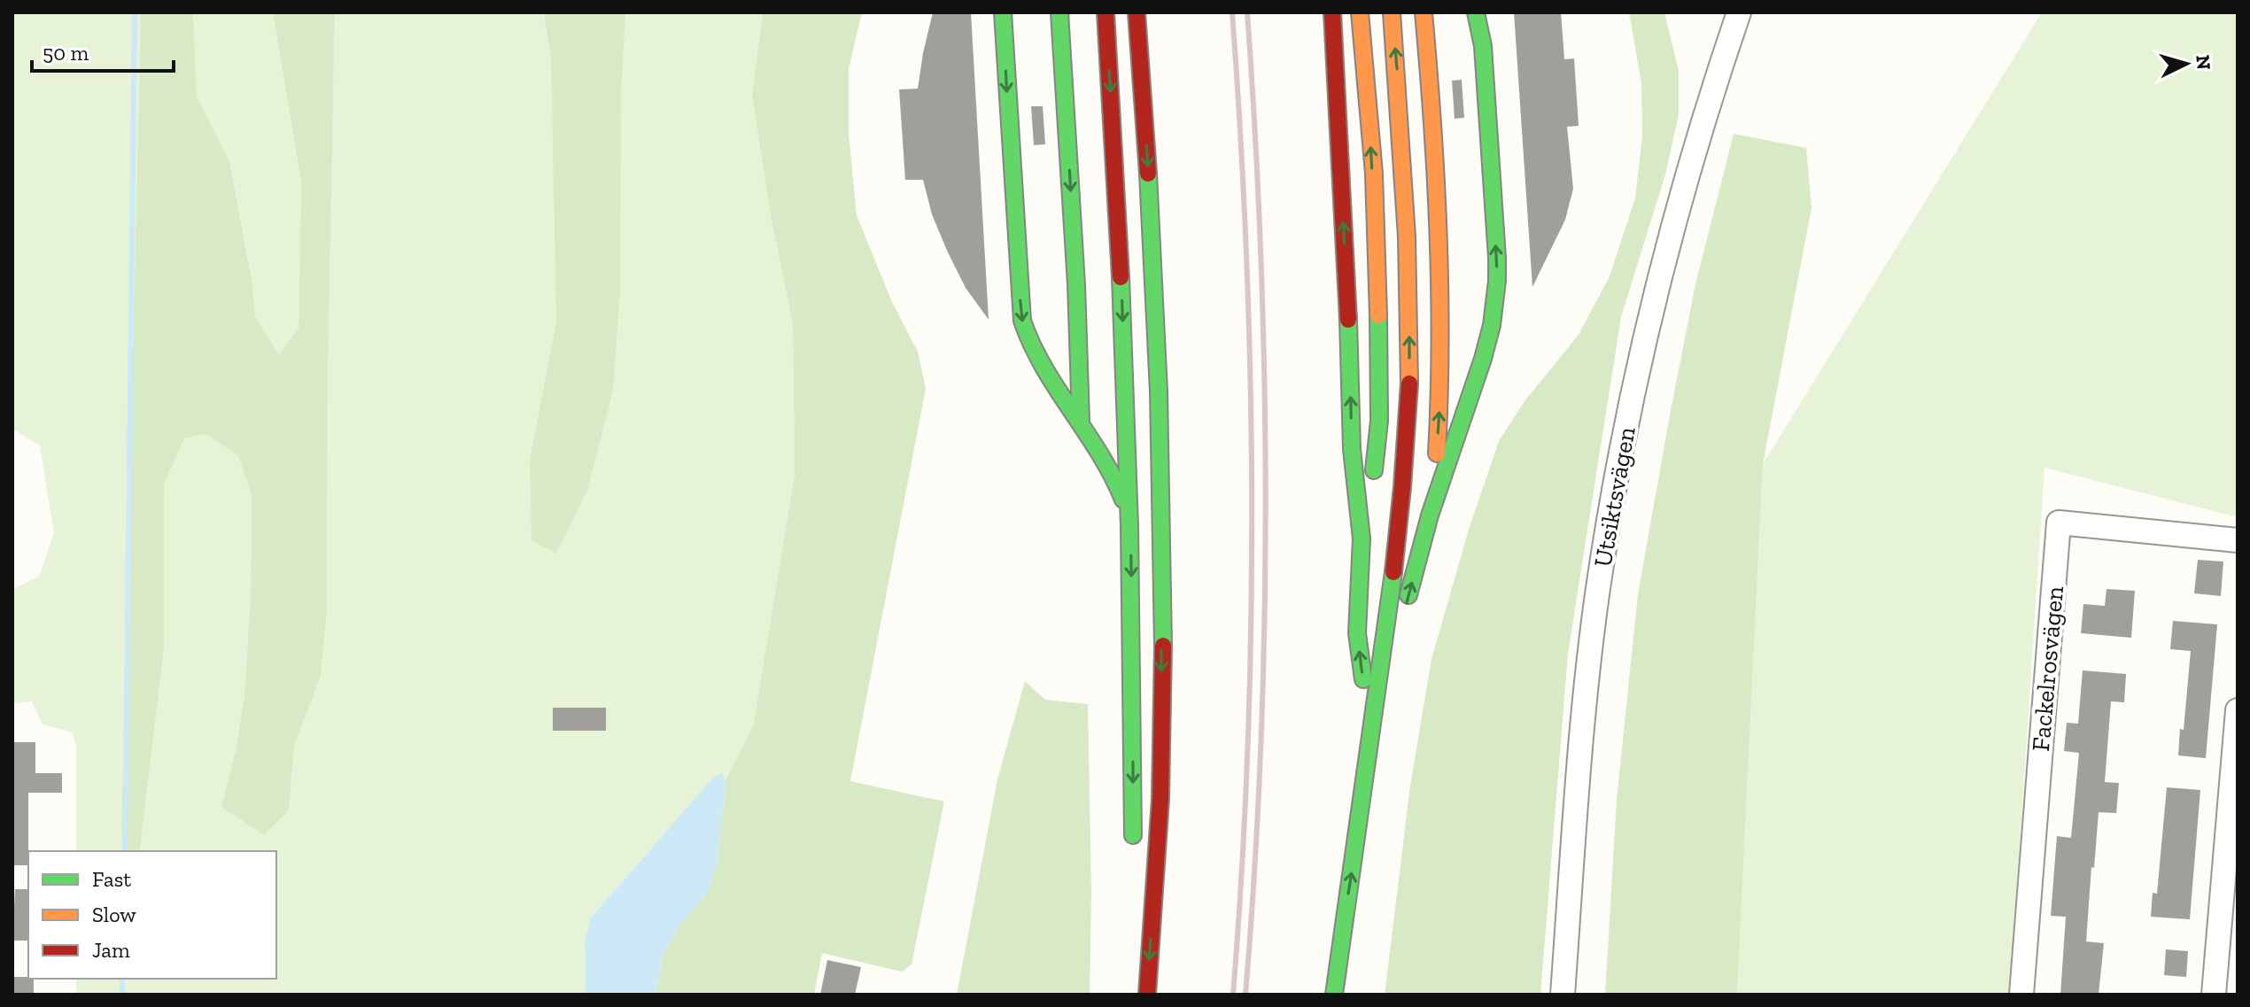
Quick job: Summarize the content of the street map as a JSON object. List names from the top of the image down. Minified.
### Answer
{"streets":{"street":["Utsiktsvägen","Fackelrosvägen"]},"legend":["Fast","Slow","Jam"],"scale_bar":"50 m","north":"right"}
